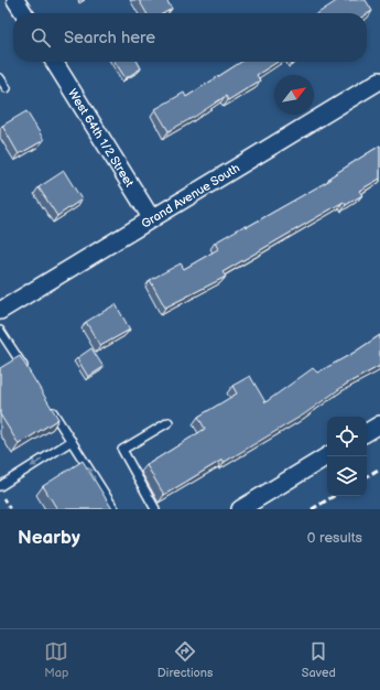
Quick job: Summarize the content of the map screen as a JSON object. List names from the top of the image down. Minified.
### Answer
{"streets":{"street":["West 64th 1/2 Street","Grand Avenue South"]},"crossings":[["West 64th 1/2 Street","Grand Avenue South"]],"north":"top right","page":{"search":"Search here","heading":["Nearby","0 results"],"nav":["Map","Directions","Saved"]}}
